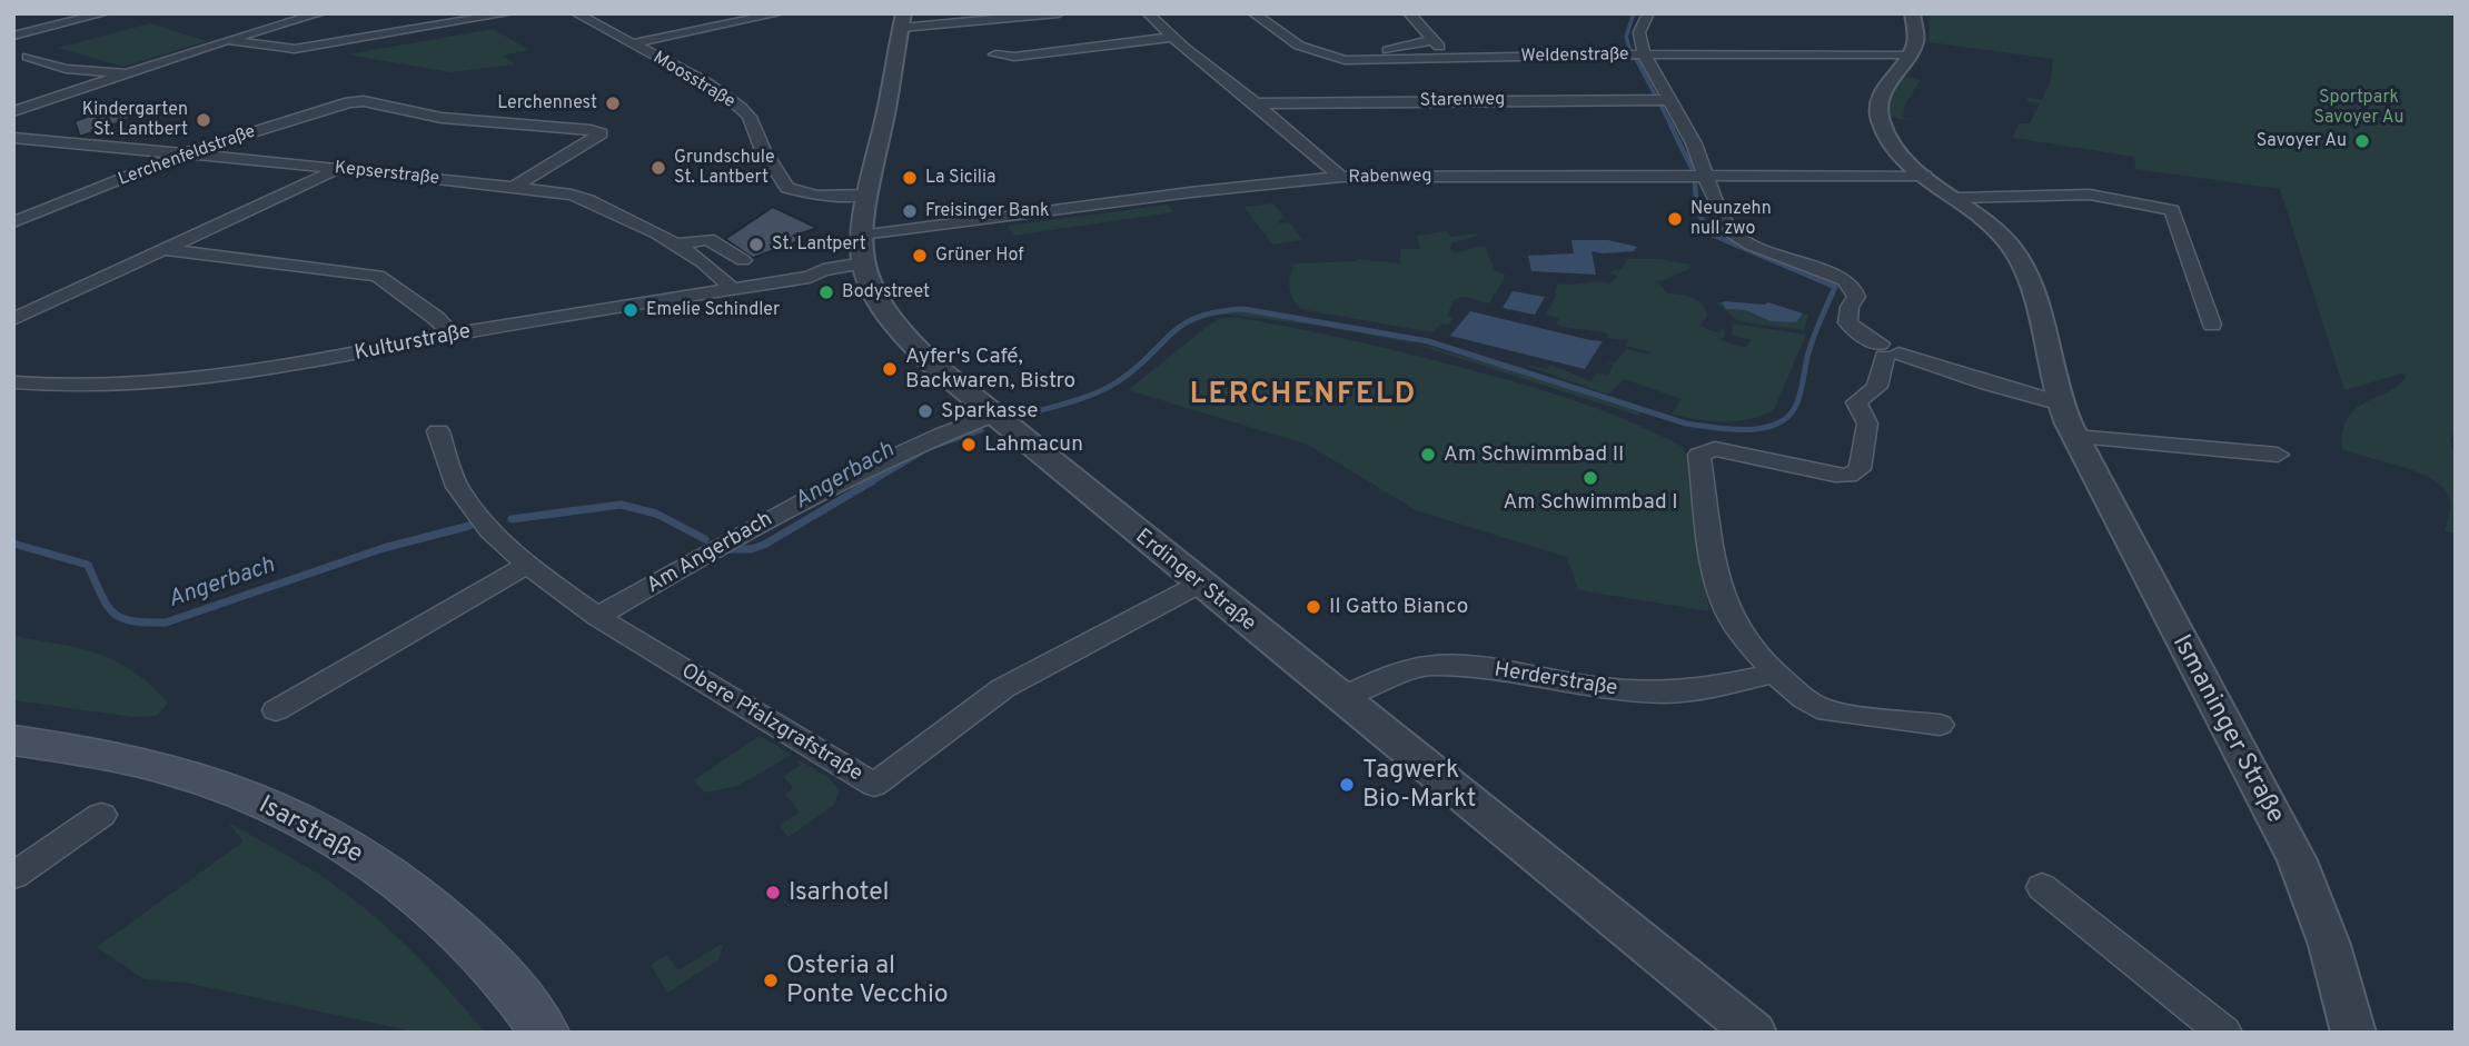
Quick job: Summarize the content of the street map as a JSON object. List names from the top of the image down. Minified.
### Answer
{"streets":{"main road":["Isarstraße"],"street":["Weldenstraße","Moosstraße","Starenweg","Lerchenfeldstraße","Kepserstraße","Rabenweg","Kulturstraße","Am Angerbach","Erdinger Straße","Herderstraße","Obere Pfalzgrafstraße","Ismaninger Straße"]},"crossings":[["Weldenstraße","Ismaninger Straße"],["Moosstraße","Erdinger Straße"],["Lerchenfeldstraße","Kepserstraße"],["Kepserstraße","Kulturstraße"],["Rabenweg","Erdinger Straße"],["Rabenweg","Ismaninger Straße"],["Kulturstraße","Erdinger Straße"],["Am Angerbach","Erdinger Straße"],["Am Angerbach","Obere Pfalzgrafstraße"],["Erdinger Straße","Herderstraße"],["Erdinger Straße","Obere Pfalzgrafstraße"]],"districts":["LERCHENFELD"],"water":["Angerbach"],"parks":["Sportpark Savoyer Au"],"places":["Lerchennest","Kindergarten St. Lantbert","Savoyer Au","Grundschule St. Lantbert","La Sicilia","Freisinger Bank","Neunzehn null zwo","St. Lantpert","Grüner Hof","Bodystreet","Emelie Schindler","Ayfer's Café, Backwaren, Bistro","Sparkasse","Lahmacun","Am Schwimmbad II","Am Schwimmbad I","Il Gatto Bianco","Tagwerk Bio-Markt","Isarhotel","Osteria al Ponte Vecchio"]}
